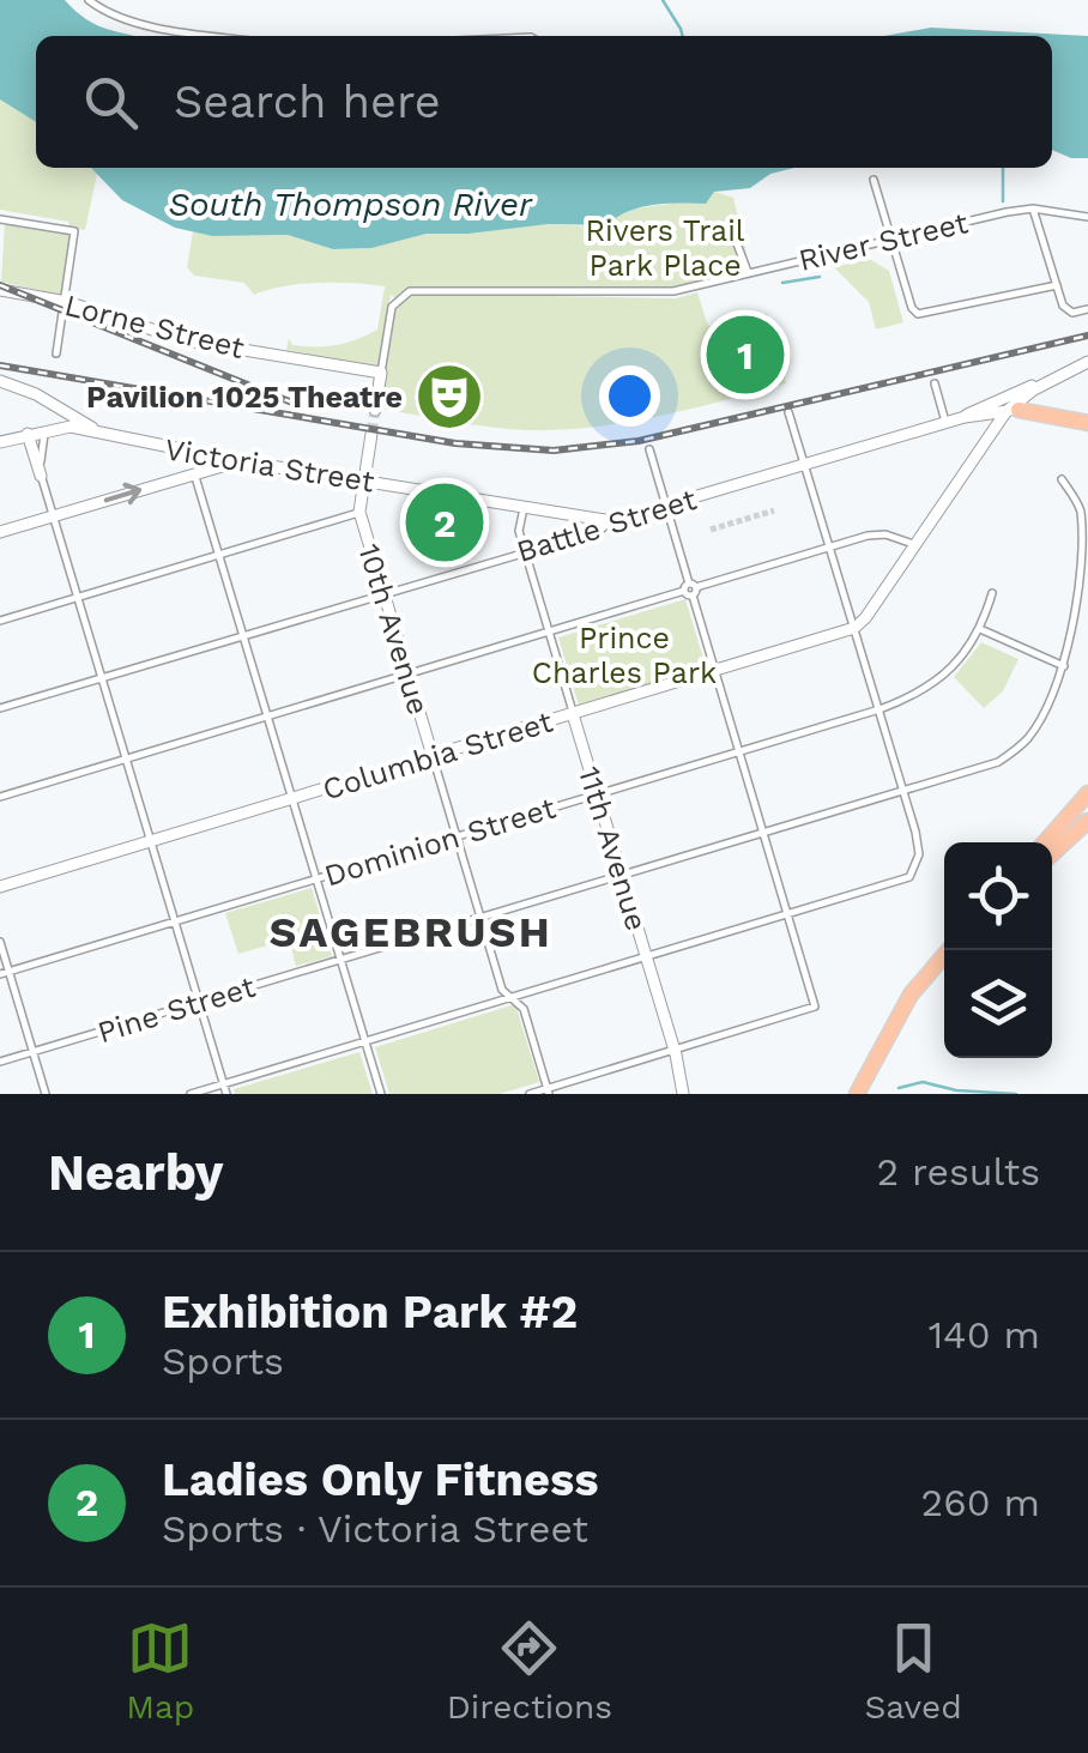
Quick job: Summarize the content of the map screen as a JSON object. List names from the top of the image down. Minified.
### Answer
{"streets":{"main road":["Lorne Street","Victoria Street","Battle Street","10th Avenue","Columbia Street","11th Avenue"],"street":["River Street","Dominion Street","Pine Street"]},"crossings":[["River Street","Lorne Street"],["Victoria Street","Battle Street"],["Victoria Street","10th Avenue"],["Victoria Street","11th Avenue"],["Battle Street","10th Avenue"],["Battle Street","11th Avenue"],["10th Avenue","Columbia Street"],["10th Avenue","Dominion Street"],["10th Avenue","Pine Street"],["Columbia Street","11th Avenue"],["Dominion Street","11th Avenue"],["11th Avenue","Pine Street"]],"districts":["SAGEBRUSH"],"water":["South Thompson River"],"parks":["Rivers Trail Park Place","Prince Charles Park"],"places":{"theatre":["Pavilion 1025 Theatre"]},"page":{"search":"Search here","pins":["1","2"],"heading":["Nearby","2 results"],"list":[{"mark":"1","name":"Exhibition Park #2","note":"Sports","value":"140 m"},{"mark":"2","name":"Ladies Only Fitness","note":"Sports · Victoria Street","value":"260 m"}],"nav":["Map","Directions","Saved"]}}
